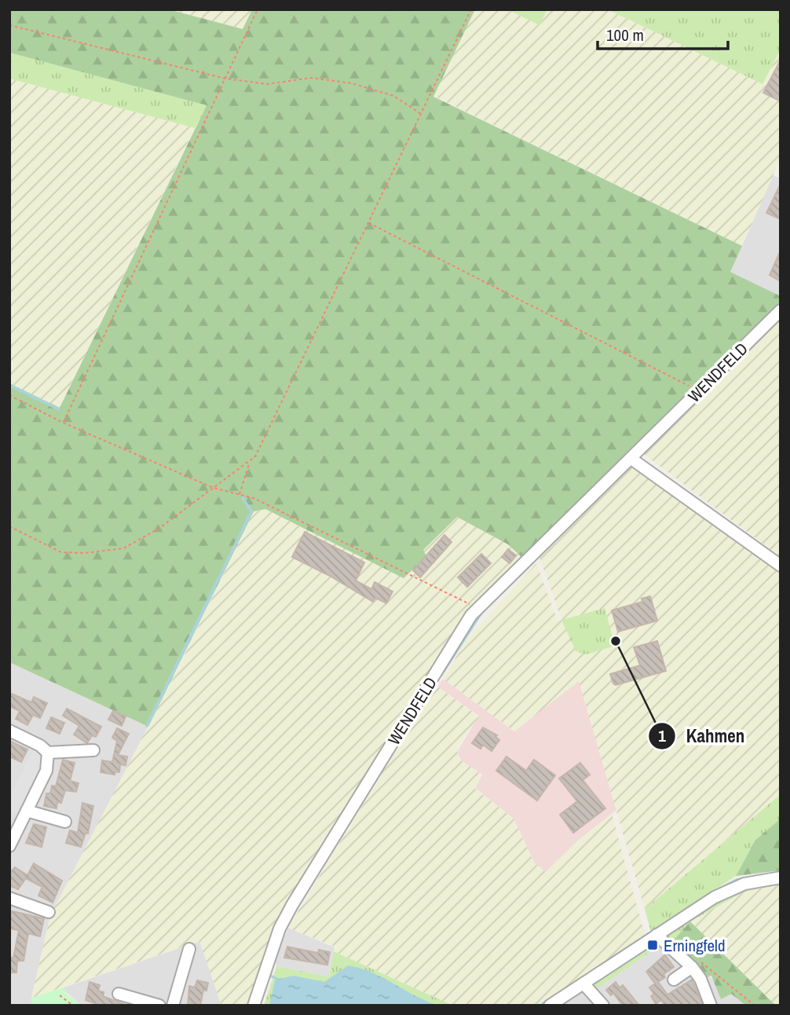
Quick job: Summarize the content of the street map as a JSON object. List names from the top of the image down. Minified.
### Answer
{"streets":{"street":["WENDFELD"]},"places":{"other":["Kahmen"],"transit":["Erningfeld"]},"scale_bar":"100 m"}
